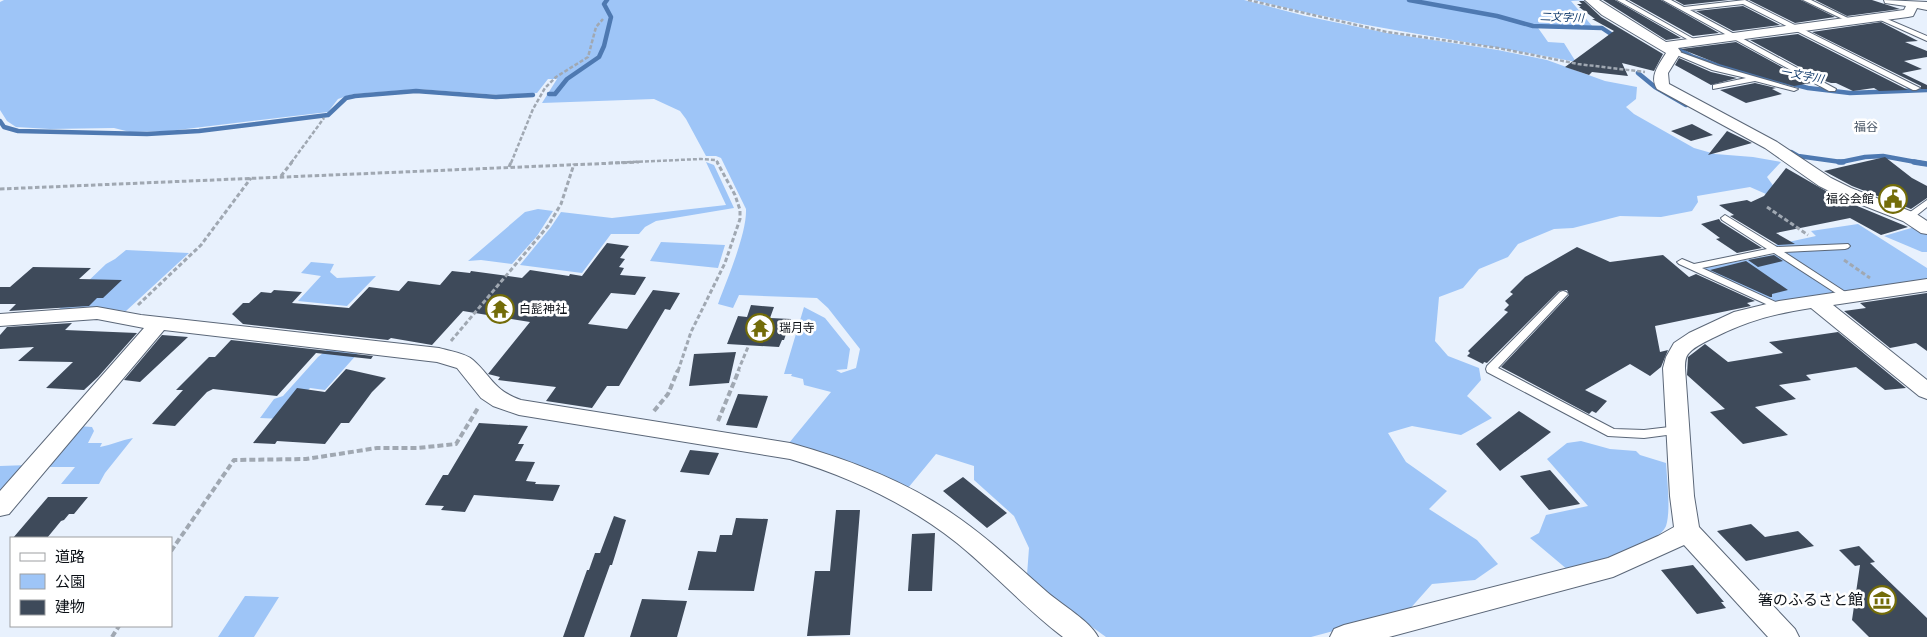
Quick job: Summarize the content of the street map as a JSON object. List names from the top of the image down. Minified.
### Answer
{"districts":["福谷"],"water":["二文字川","一文字川"],"places":{"public building":["福谷会館"],"temple":["白髭神社","瑞月寺"],"museum":["箸のふるさと館"]},"legend":["道路","公園","建物"]}
